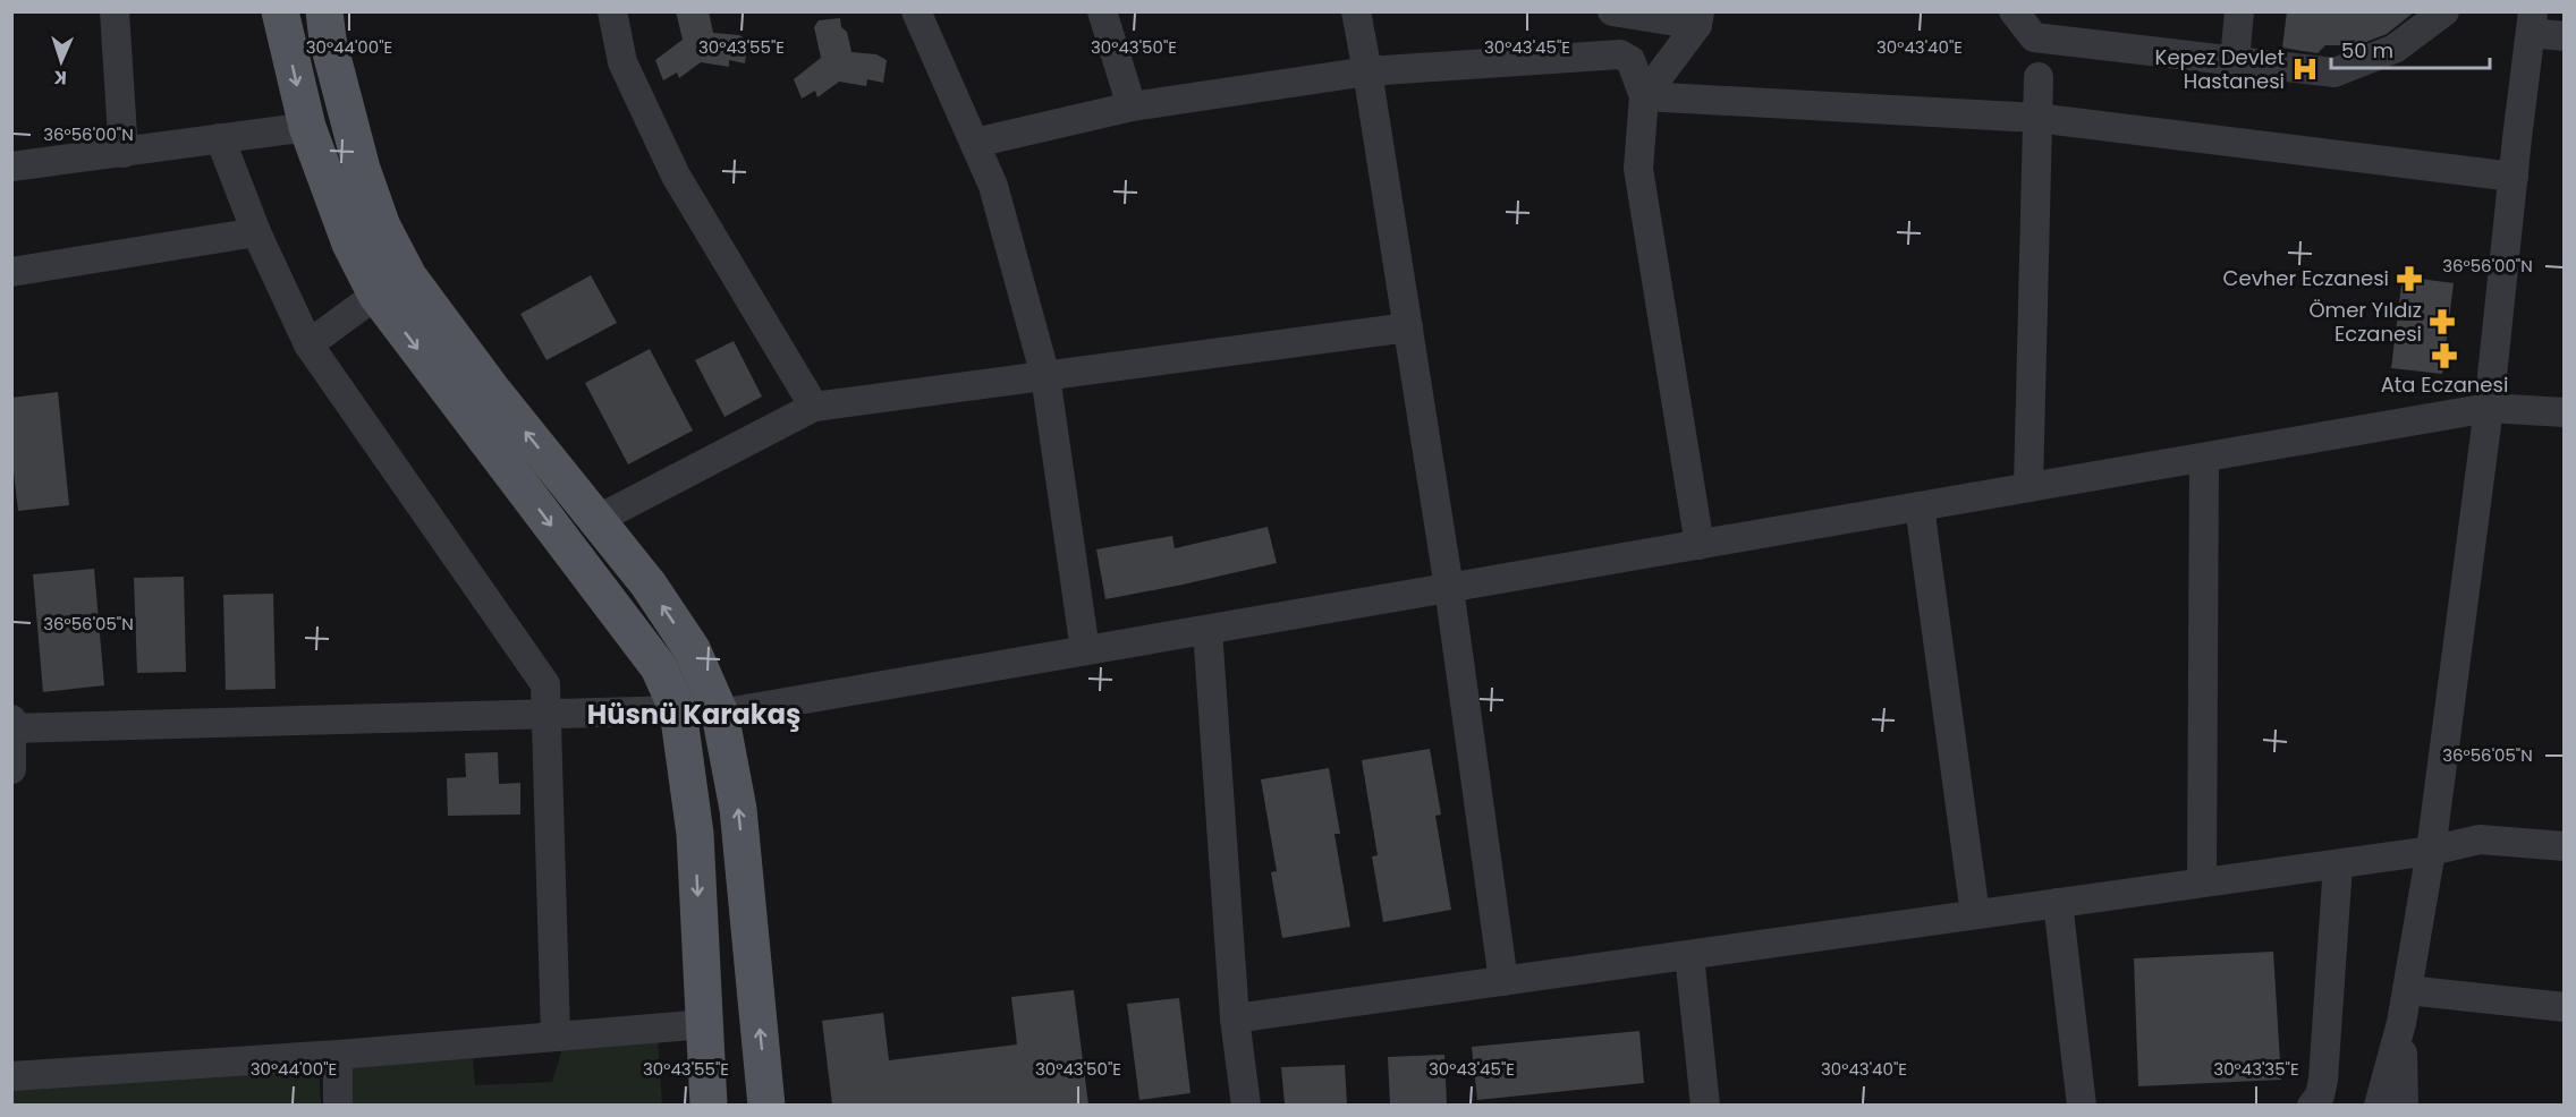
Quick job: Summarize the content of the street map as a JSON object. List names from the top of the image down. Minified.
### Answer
{"districts":["Hüsnü Karakaş"],"places":{"hospital":["Kepez Devlet Hastanesi"],"pharmacy":["Cevher Eczanesi","Ömer Yıldız Eczanesi","Ata Eczanesi"]},"scale_bar":"50 m","north":"bottom","coordinates":["30°43'40\"E","30°44'00\"E","30°43'55\"E","30°43'50\"E","30°43'45\"E","36°56'00\"N","36°56'05\"N","30°43'35\"E"]}
